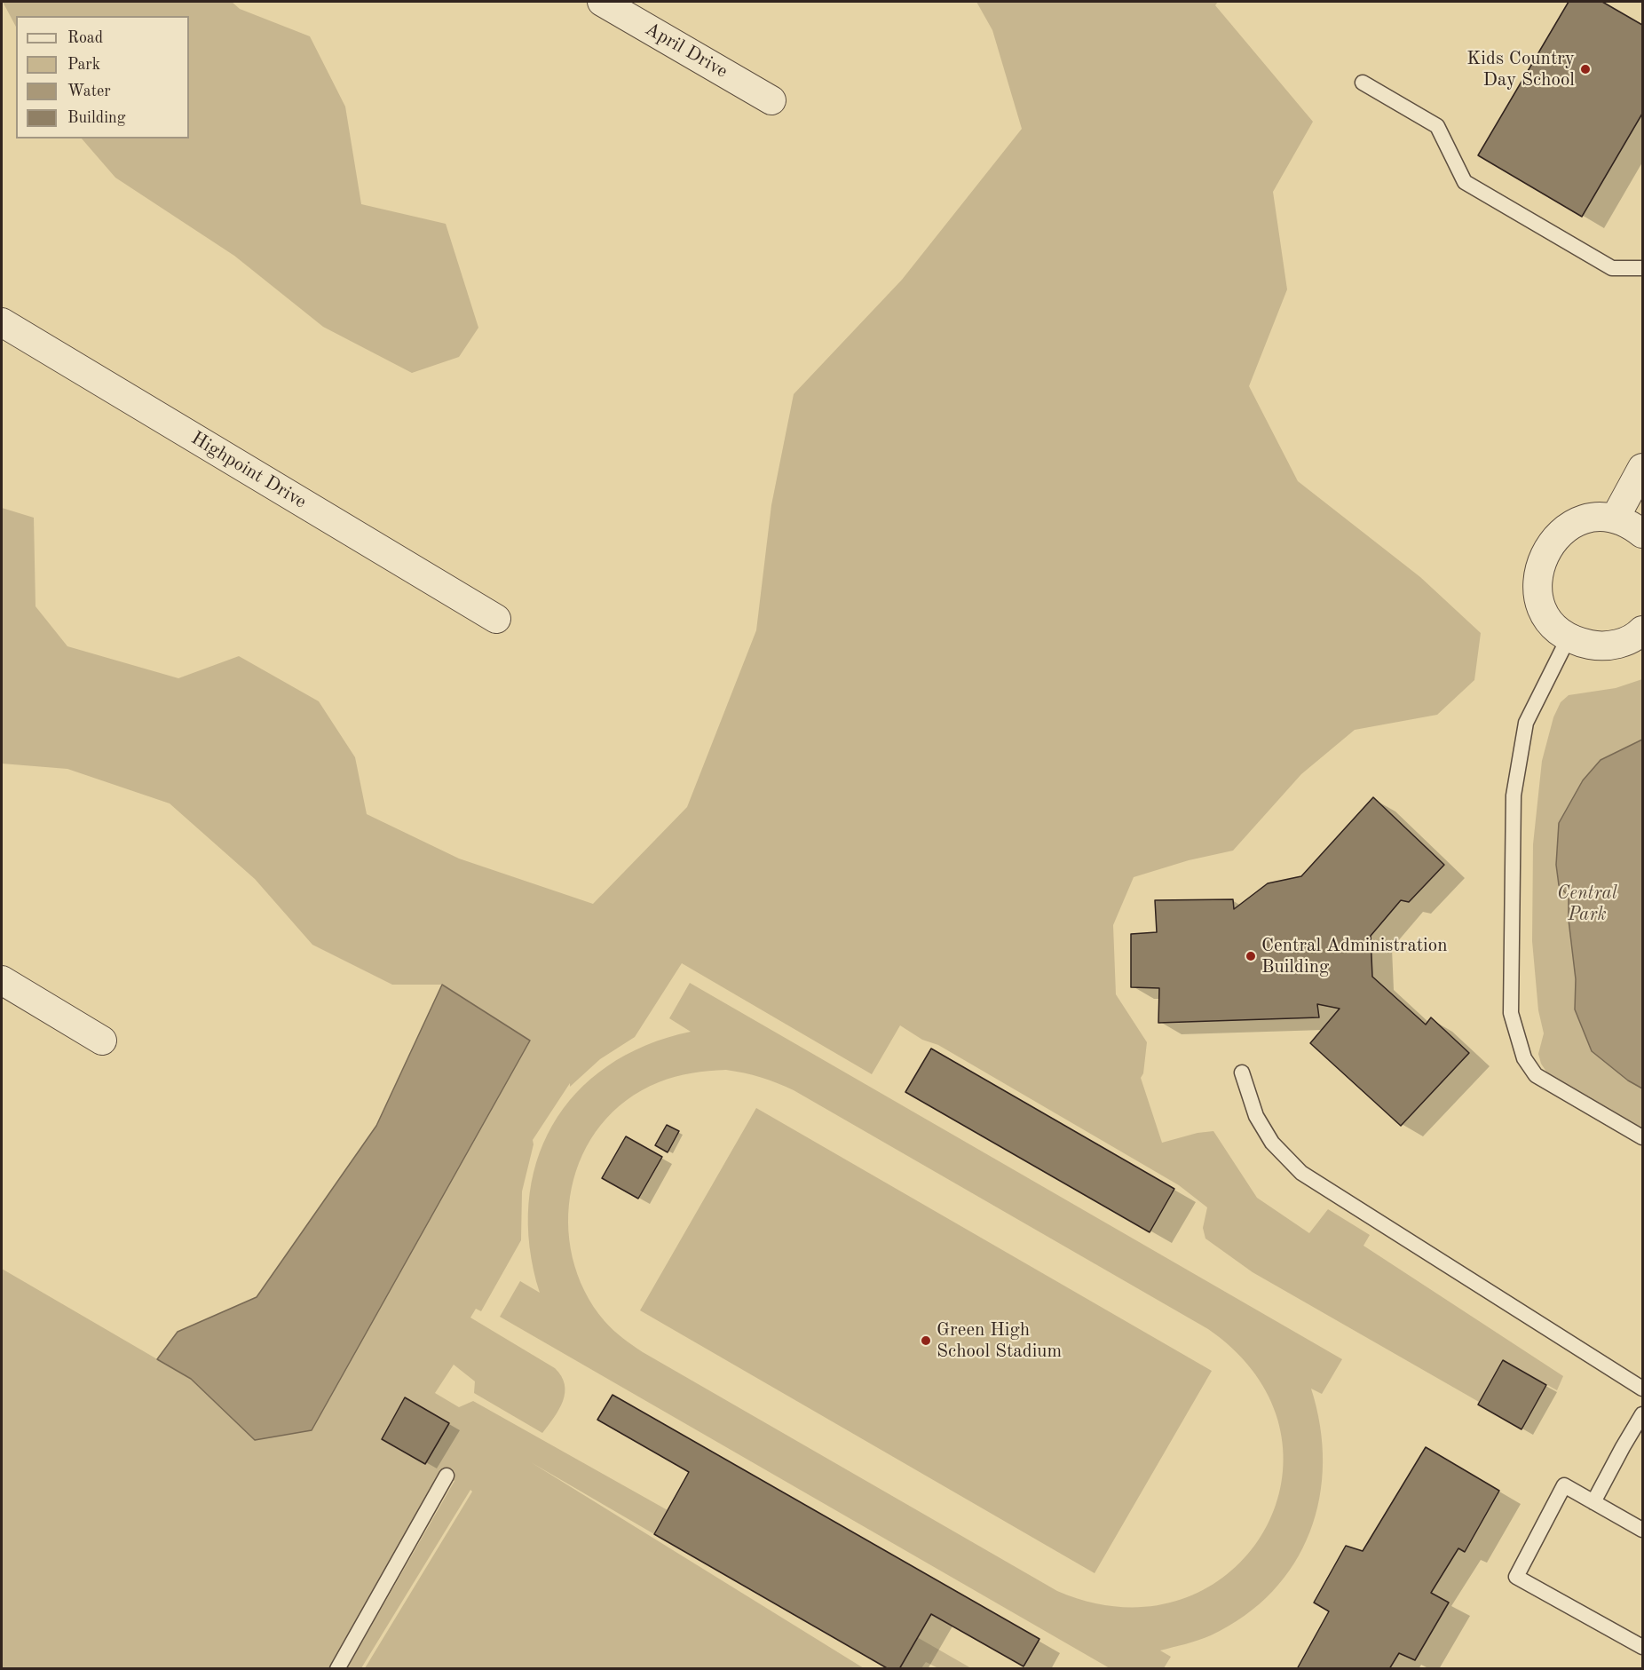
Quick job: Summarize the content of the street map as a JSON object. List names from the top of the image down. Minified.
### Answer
{"streets":{"street":["April Drive","Highpoint Drive"]},"parks":["Central Park"],"places":["Kids Country Day School","Central Administration Building","Green High School Stadium"],"legend":["Road","Park","Water","Building"]}
